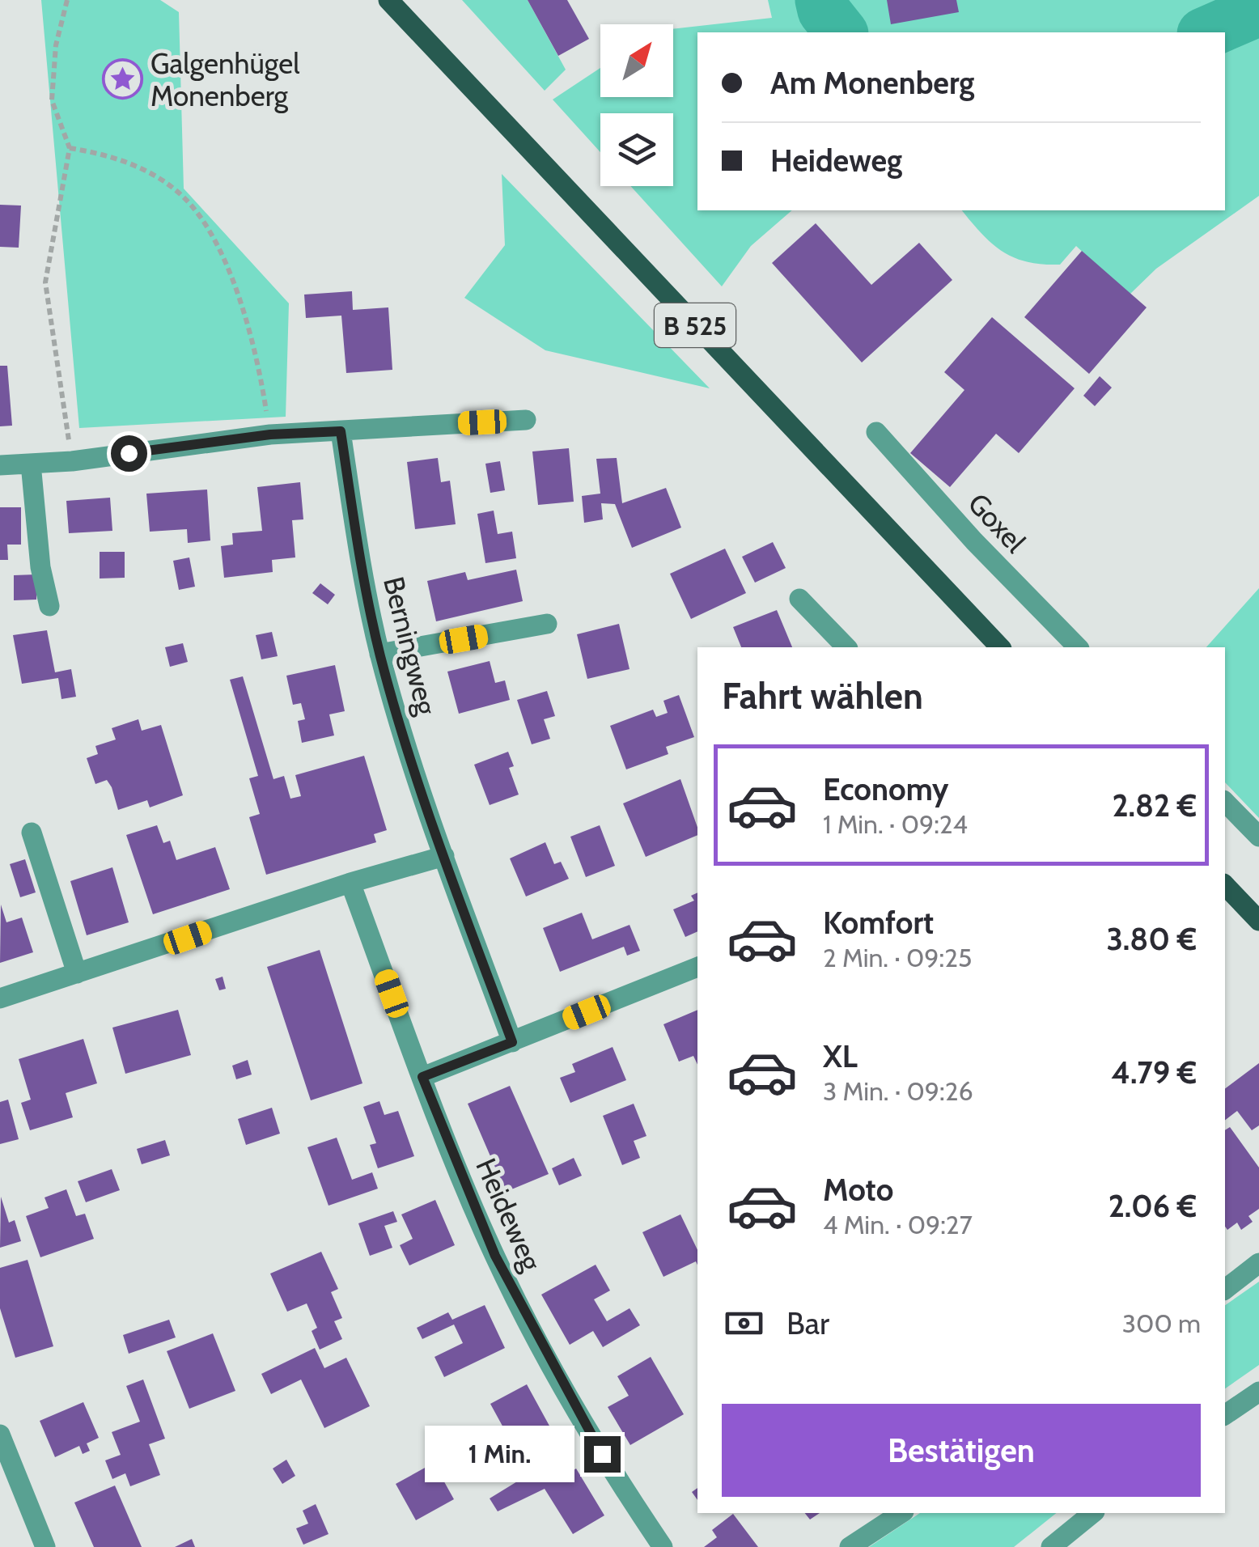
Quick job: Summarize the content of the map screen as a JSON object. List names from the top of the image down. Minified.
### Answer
{"streets":{"main road":["B 525"],"street":["Goxel","Berningweg","Heideweg"]},"places":{"place":["Galgenhügel Monenberg"]},"north":"top right","page":{"banner":["Am Monenberg","Heideweg"],"heading":"Fahrt wählen","list":[{"name":"Economy","note":"1 Min. · 09:24","value":"2.82 €"},{"name":"Komfort","note":"2 Min. · 09:25","value":"3.80 €"},{"name":"XL","note":"3 Min. · 09:26","value":"4.79 €"},{"name":"Moto","note":"4 Min. · 09:27","value":"2.06 €"}],"pay":["Bar","300 m"],"buttons":"Bestätigen","bubble":"1 Min."}}
